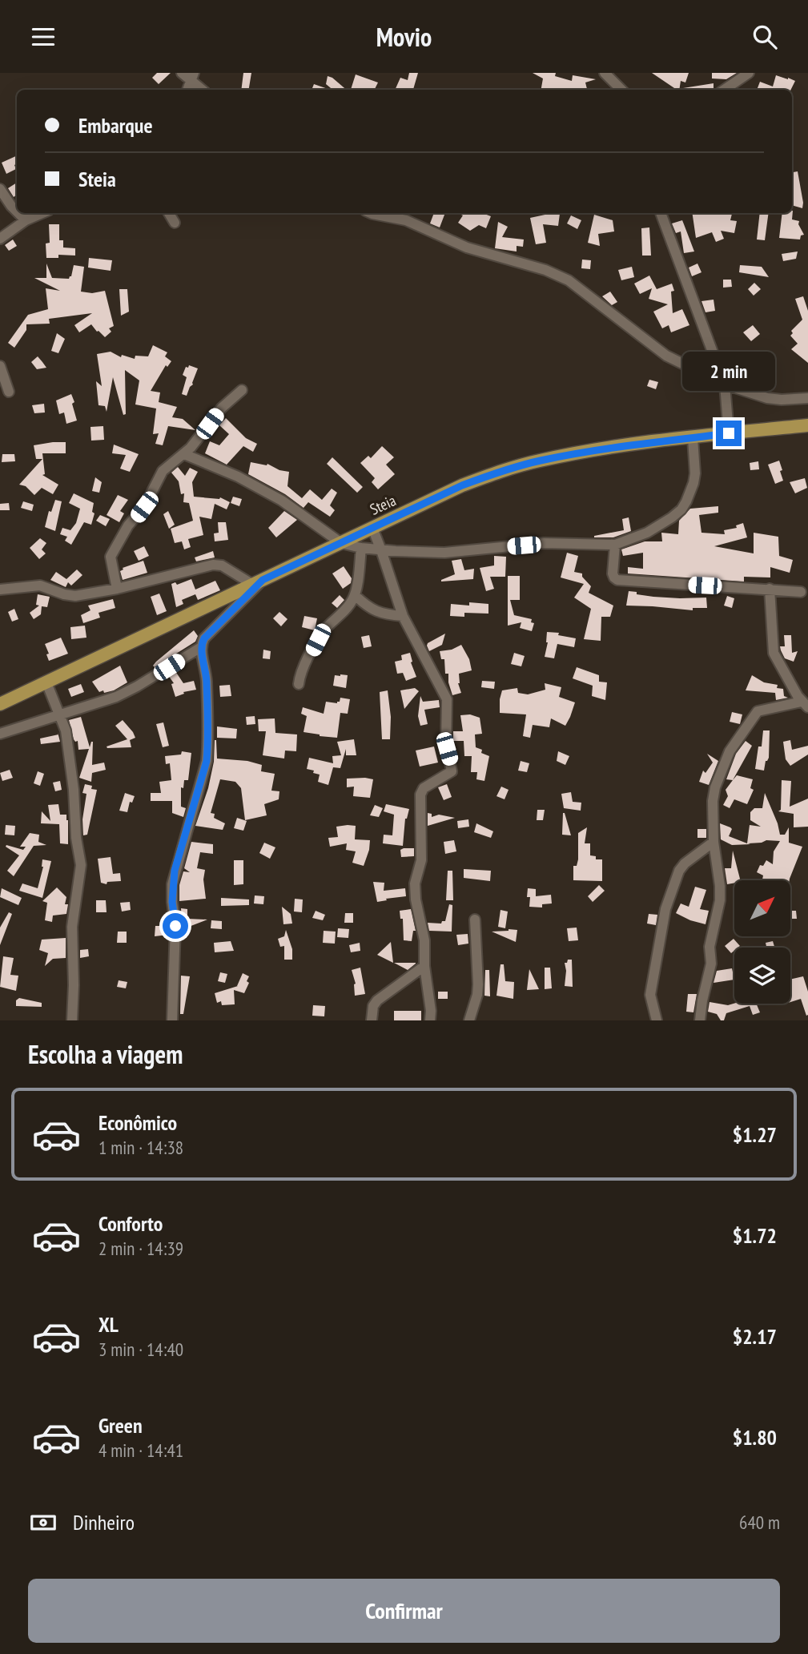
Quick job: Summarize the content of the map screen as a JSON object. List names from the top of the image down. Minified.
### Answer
{"streets":{"main road":["Steia"]},"north":"top right","page":{"header":"Movio","banner":["Embarque","Steia"],"bubble":"2 min","heading":"Escolha a viagem","list":[{"name":"Econômico","note":"1 min · 14:38","value":"$1.27"},{"name":"Conforto","note":"2 min · 14:39","value":"$1.72"},{"name":"XL","note":"3 min · 14:40","value":"$2.17"},{"name":"Green","note":"4 min · 14:41","value":"$1.80"}],"pay":["Dinheiro","640 m"],"buttons":"Confirmar"}}
